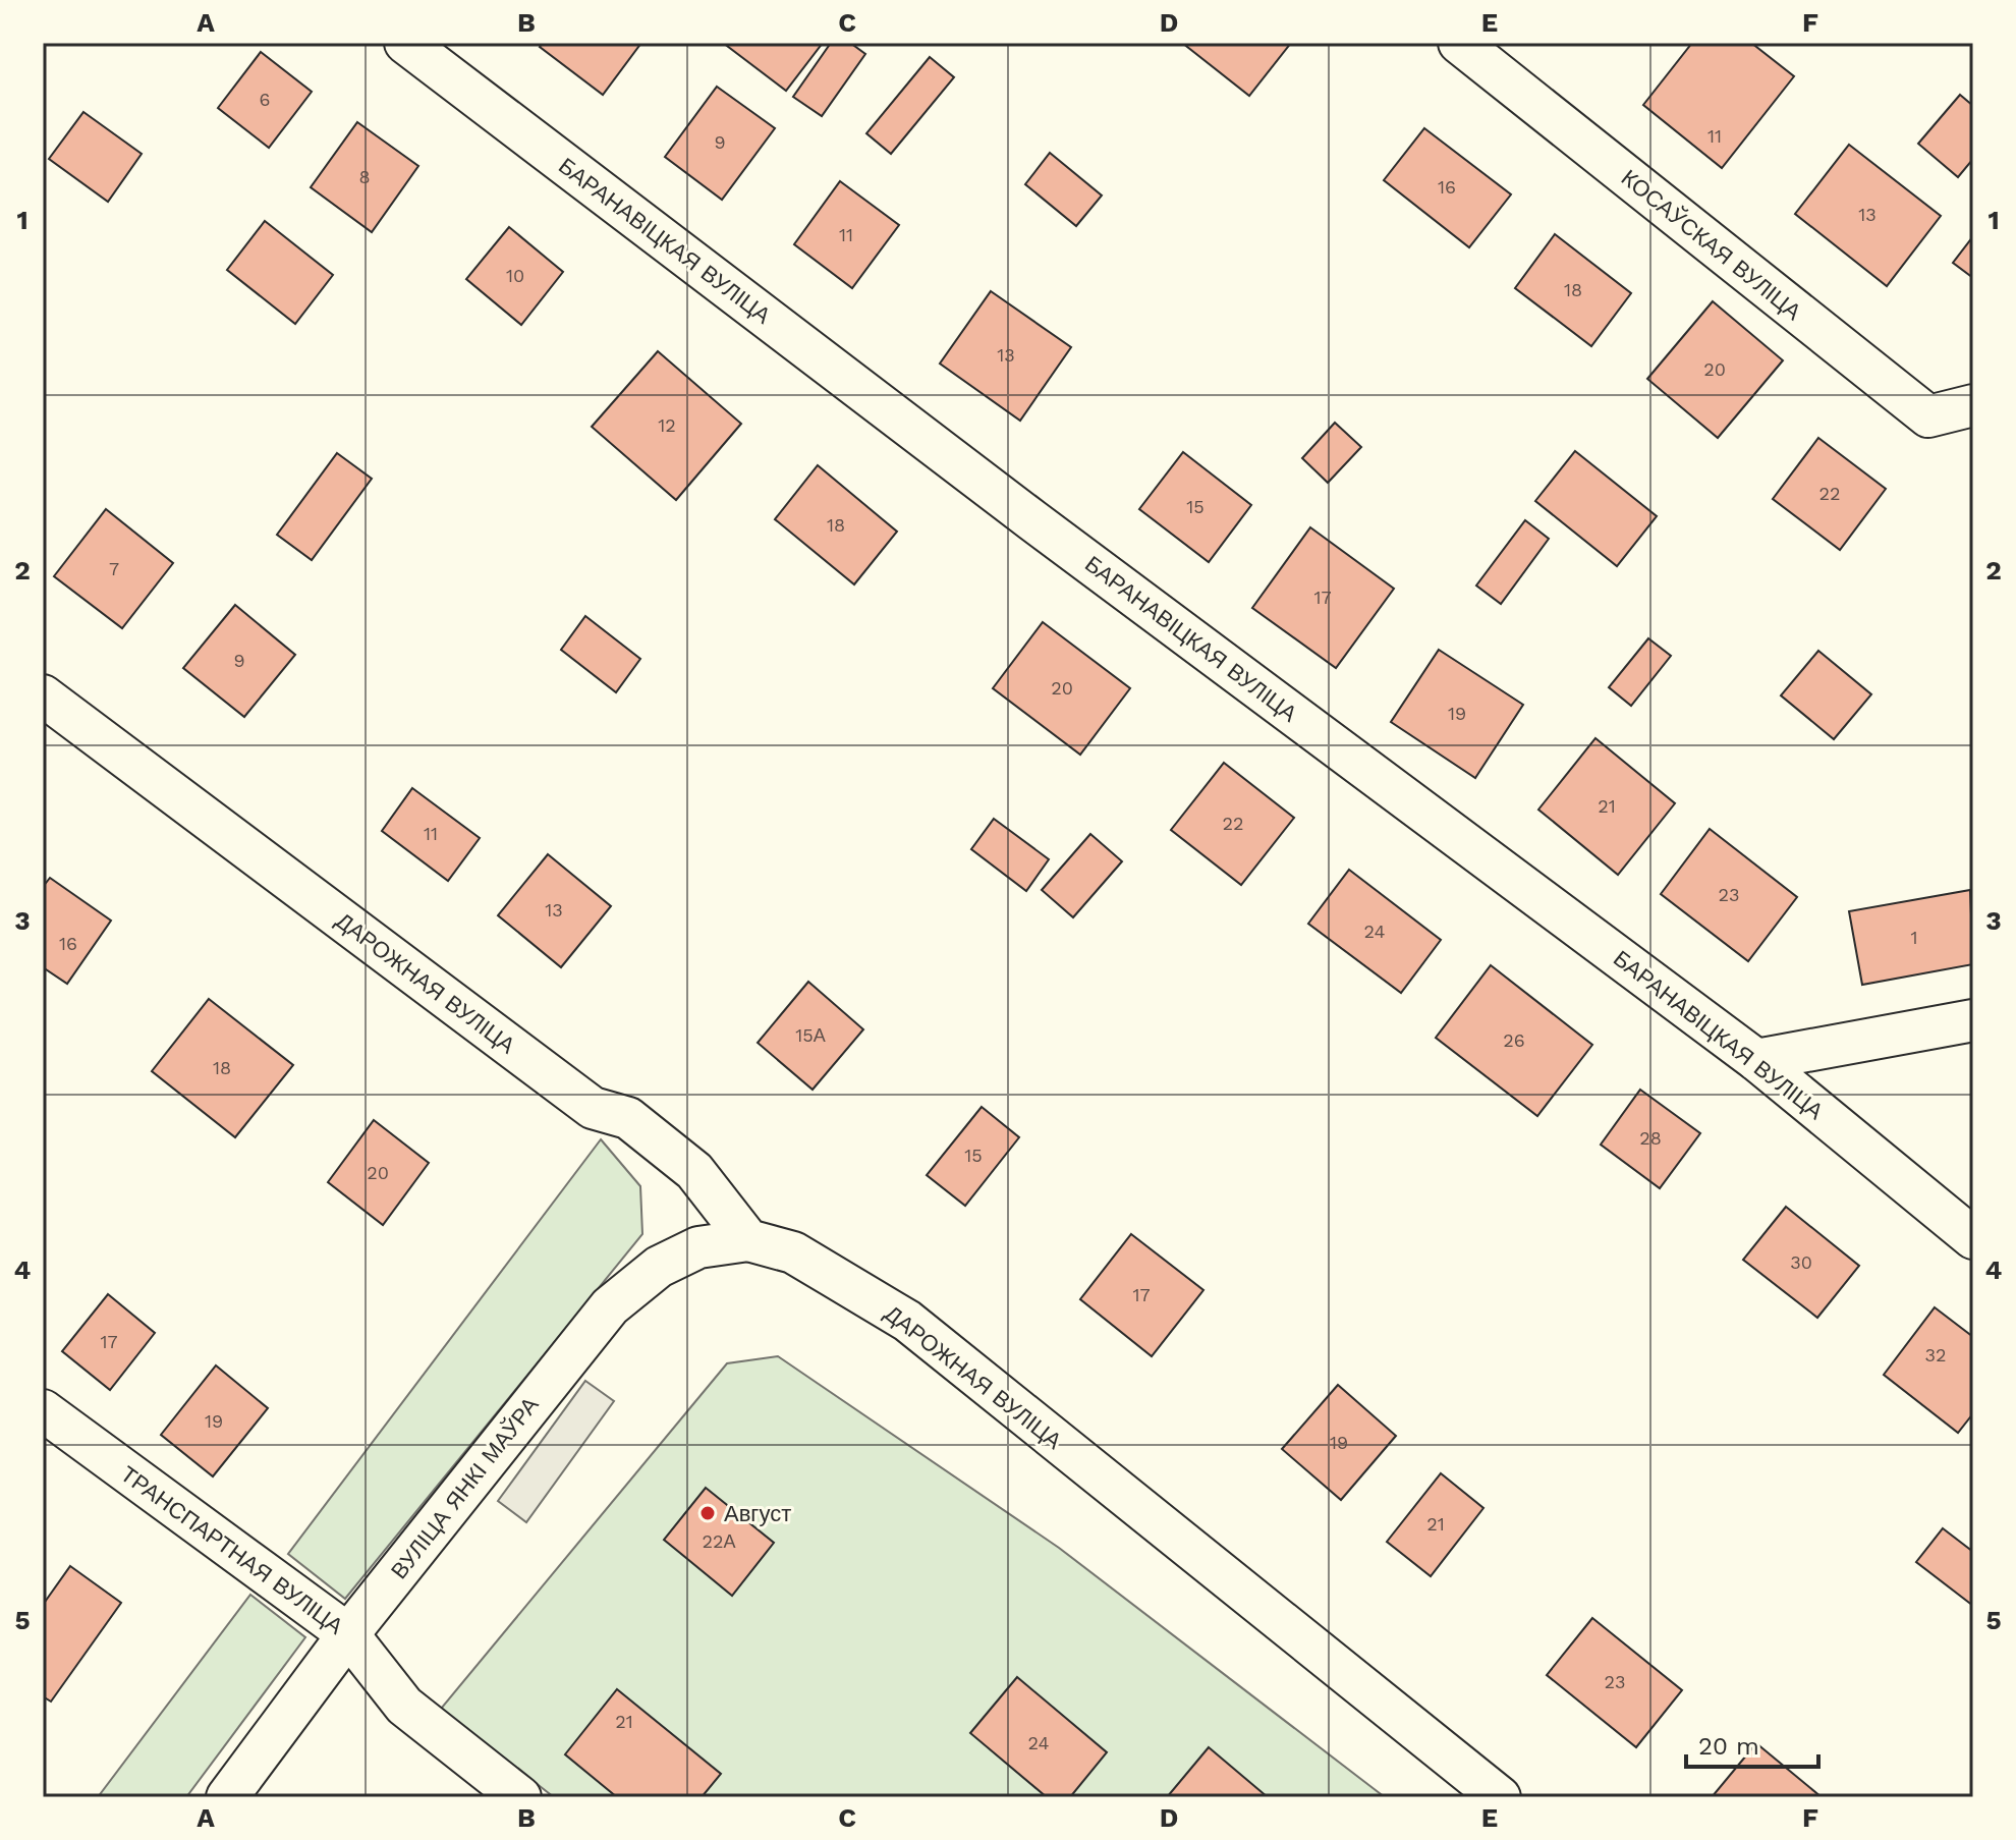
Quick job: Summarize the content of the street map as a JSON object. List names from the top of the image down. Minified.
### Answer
{"streets":{"street":["БАРАНАВІЦКАЯ ВУЛІЦА","КОСАЎСКАЯ ВУЛІЦА","ДАРОЖНАЯ ВУЛІЦА","ВУЛІЦА ЯНКІ МАЎРА","ТРАНСПАРТНАЯ ВУЛІЦА"]},"crossings":[["ДАРОЖНАЯ ВУЛІЦА","ВУЛІЦА ЯНКІ МАЎРА"],["ВУЛІЦА ЯНКІ МАЎРА","ТРАНСПАРТНАЯ ВУЛІЦА"]],"places":["Август"],"house_numbers":["6","11","9","8","16","13","11","10","18","13","20","12","22","15","18","7","17","9","20","19","21","22","11","23","13","24","1","16","15А","26","18","28","15","20","30","17","17","32","19","19","21","22А","23","21","24"],"scale_bar":"20 m","grid":{"columns":["A","B","C","D","E","F"],"rows":["1","2","3","4","5"]}}
